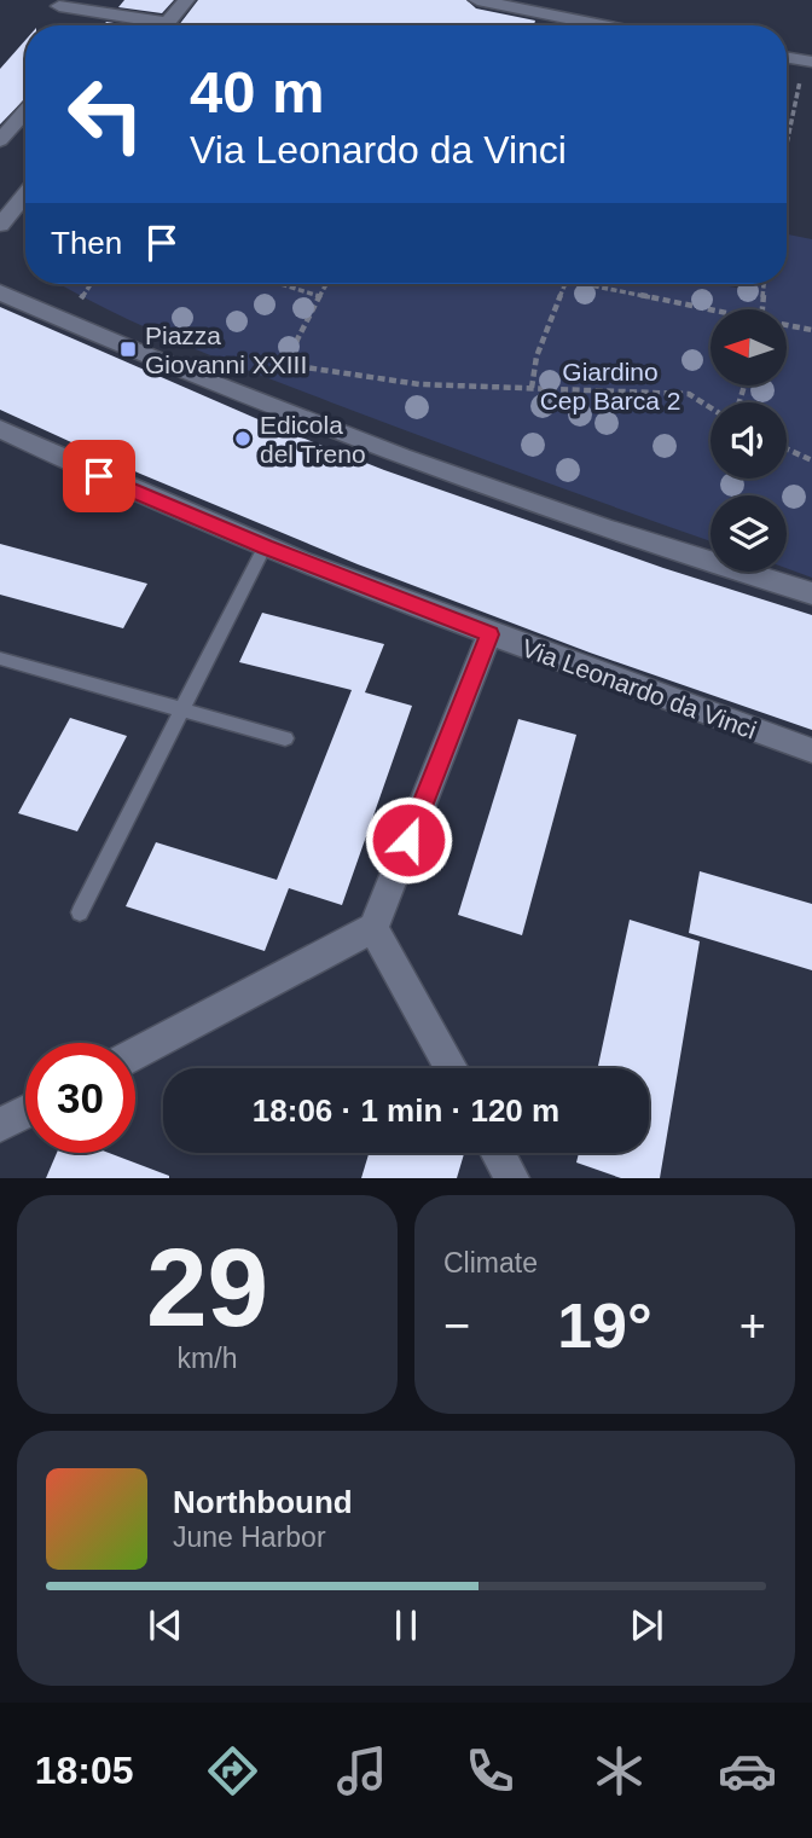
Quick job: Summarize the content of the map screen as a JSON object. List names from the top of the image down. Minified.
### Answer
{"streets":{"street":["Via Leonardo da Vinci"]},"parks":["Giardino Cep Barca 2"],"places":{"transit":["Piazza Giovanni XXIII"],"other":["Edicola del Treno"]},"north":"left","page":{"turn":["40 m","Via Leonardo da Vinci"],"then":"Then","limit":"30","trip":"18:06 · 1 min · 120 m","tile":[["29","km/h"],"Climate"],"heat":["−","19°","+"],"song":["Northbound","June Harbor"],"tabs":"18:05"}}
